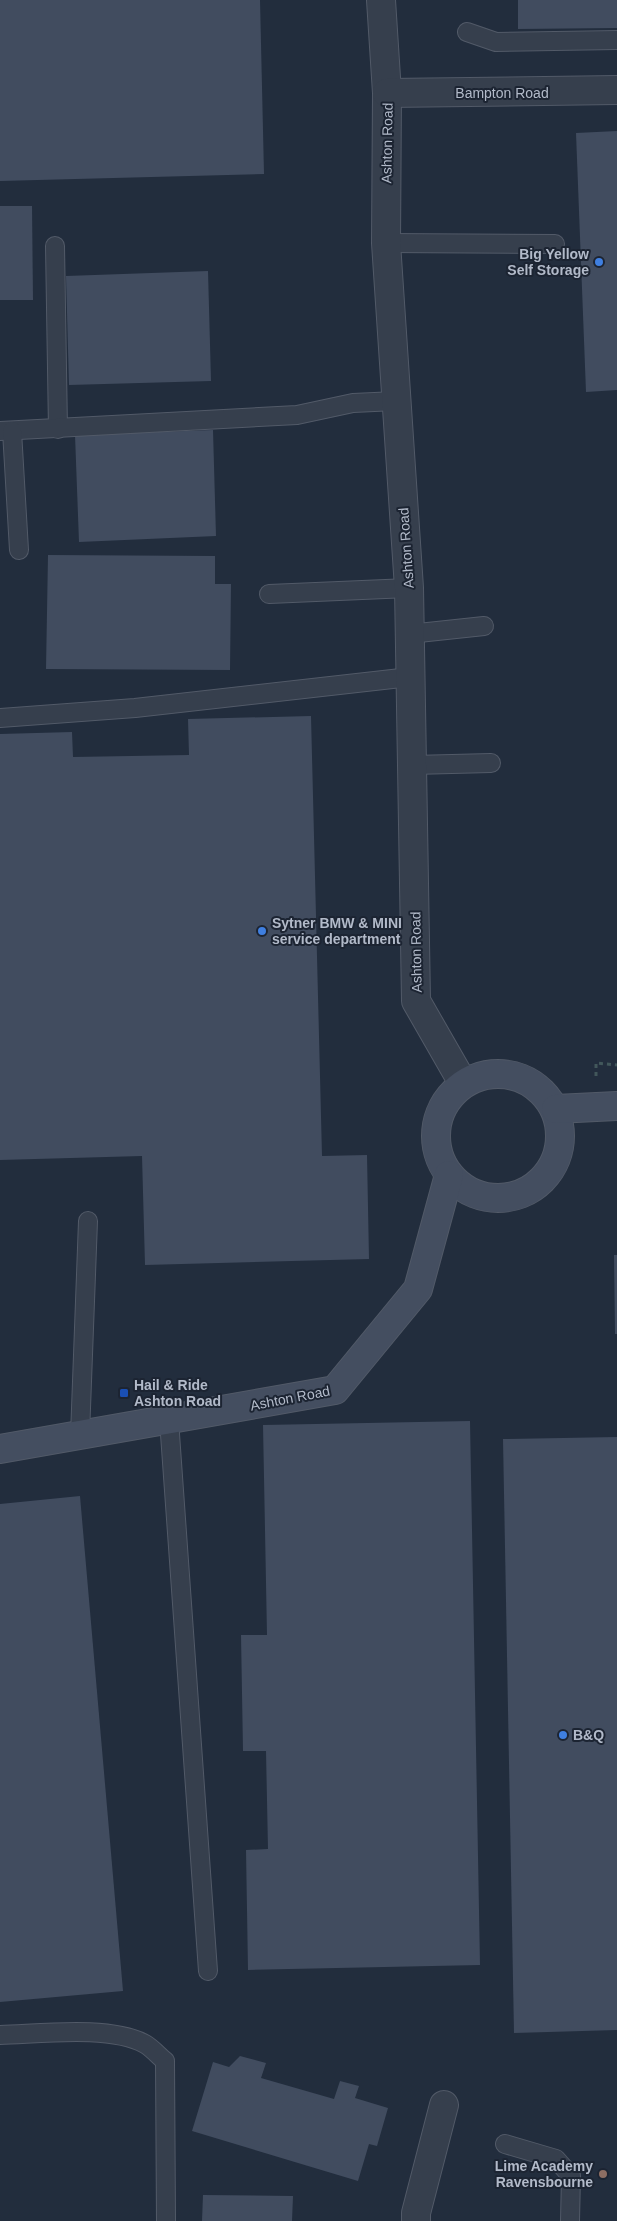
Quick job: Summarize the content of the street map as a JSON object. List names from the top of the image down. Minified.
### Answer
{"streets":{"street":["Bampton Road","Ashton Road"]},"crossings":[["Bampton Road","Ashton Road"]],"places":{"other":["Big Yellow Self Storage","Sytner BMW & MINI service department","B&Q","Lime Academy Ravensbourne"],"transit":["Hail & Ride Ashton Road"]}}
